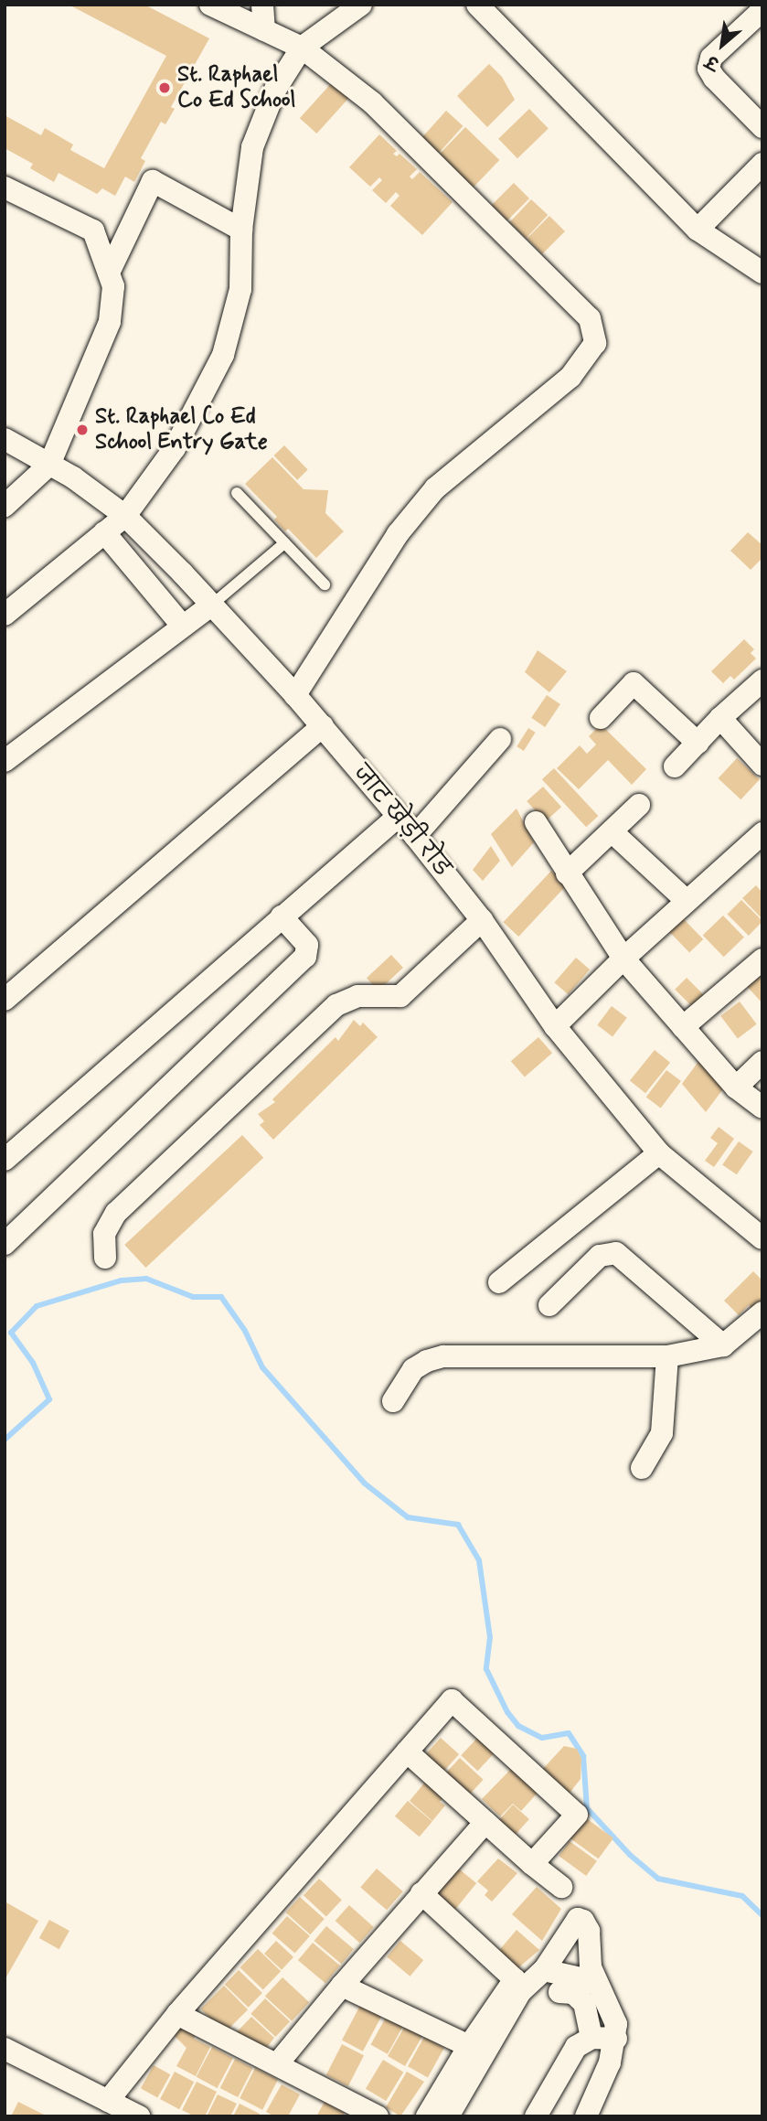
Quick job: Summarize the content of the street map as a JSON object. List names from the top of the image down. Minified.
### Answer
{"streets":{"street":["जाट खेड़ी रोड"]},"places":["St. Raphael Co Ed School","St. Raphael Co Ed School Entry Gate"],"north":"bottom left"}
